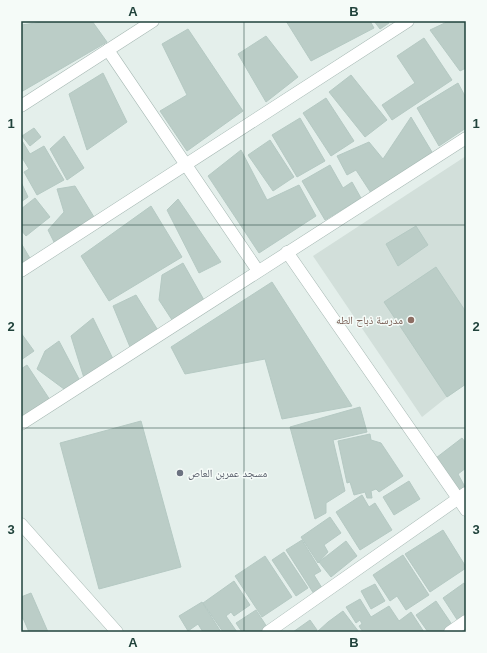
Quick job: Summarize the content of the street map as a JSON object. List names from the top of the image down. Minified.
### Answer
{"places":["مدرسة ذباح الطه","مسجد عمربن العاص"],"grid":{"columns":["A","B"],"rows":["1","2","3"]}}
